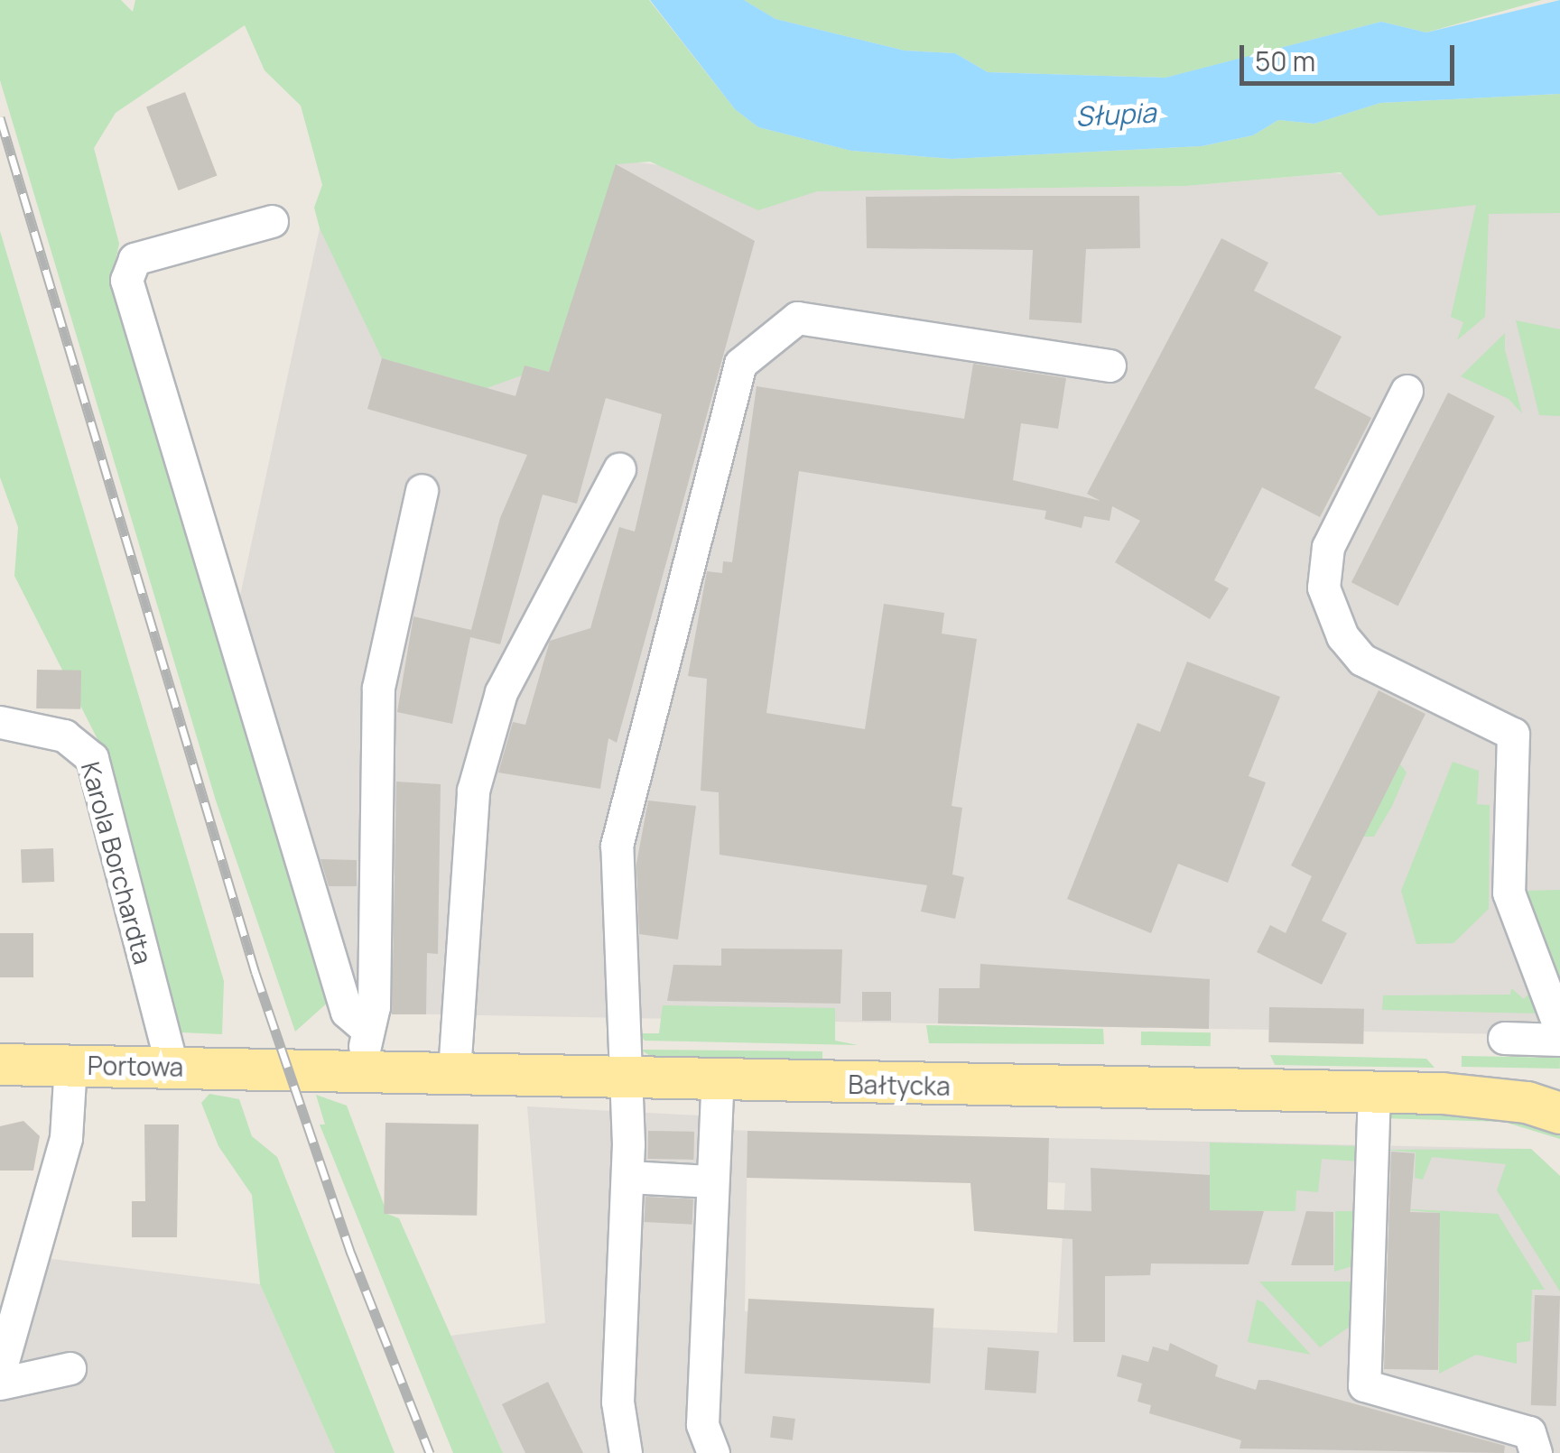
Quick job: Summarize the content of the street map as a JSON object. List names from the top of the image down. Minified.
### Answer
{"streets":{"main road":["Portowa","Bałtycka"],"street":["Karola Borchardta"]},"crossings":[["Karola Borchardta","Portowa"],["Portowa","Bałtycka"]],"water":["Słupia"],"scale_bar":"50 m"}
